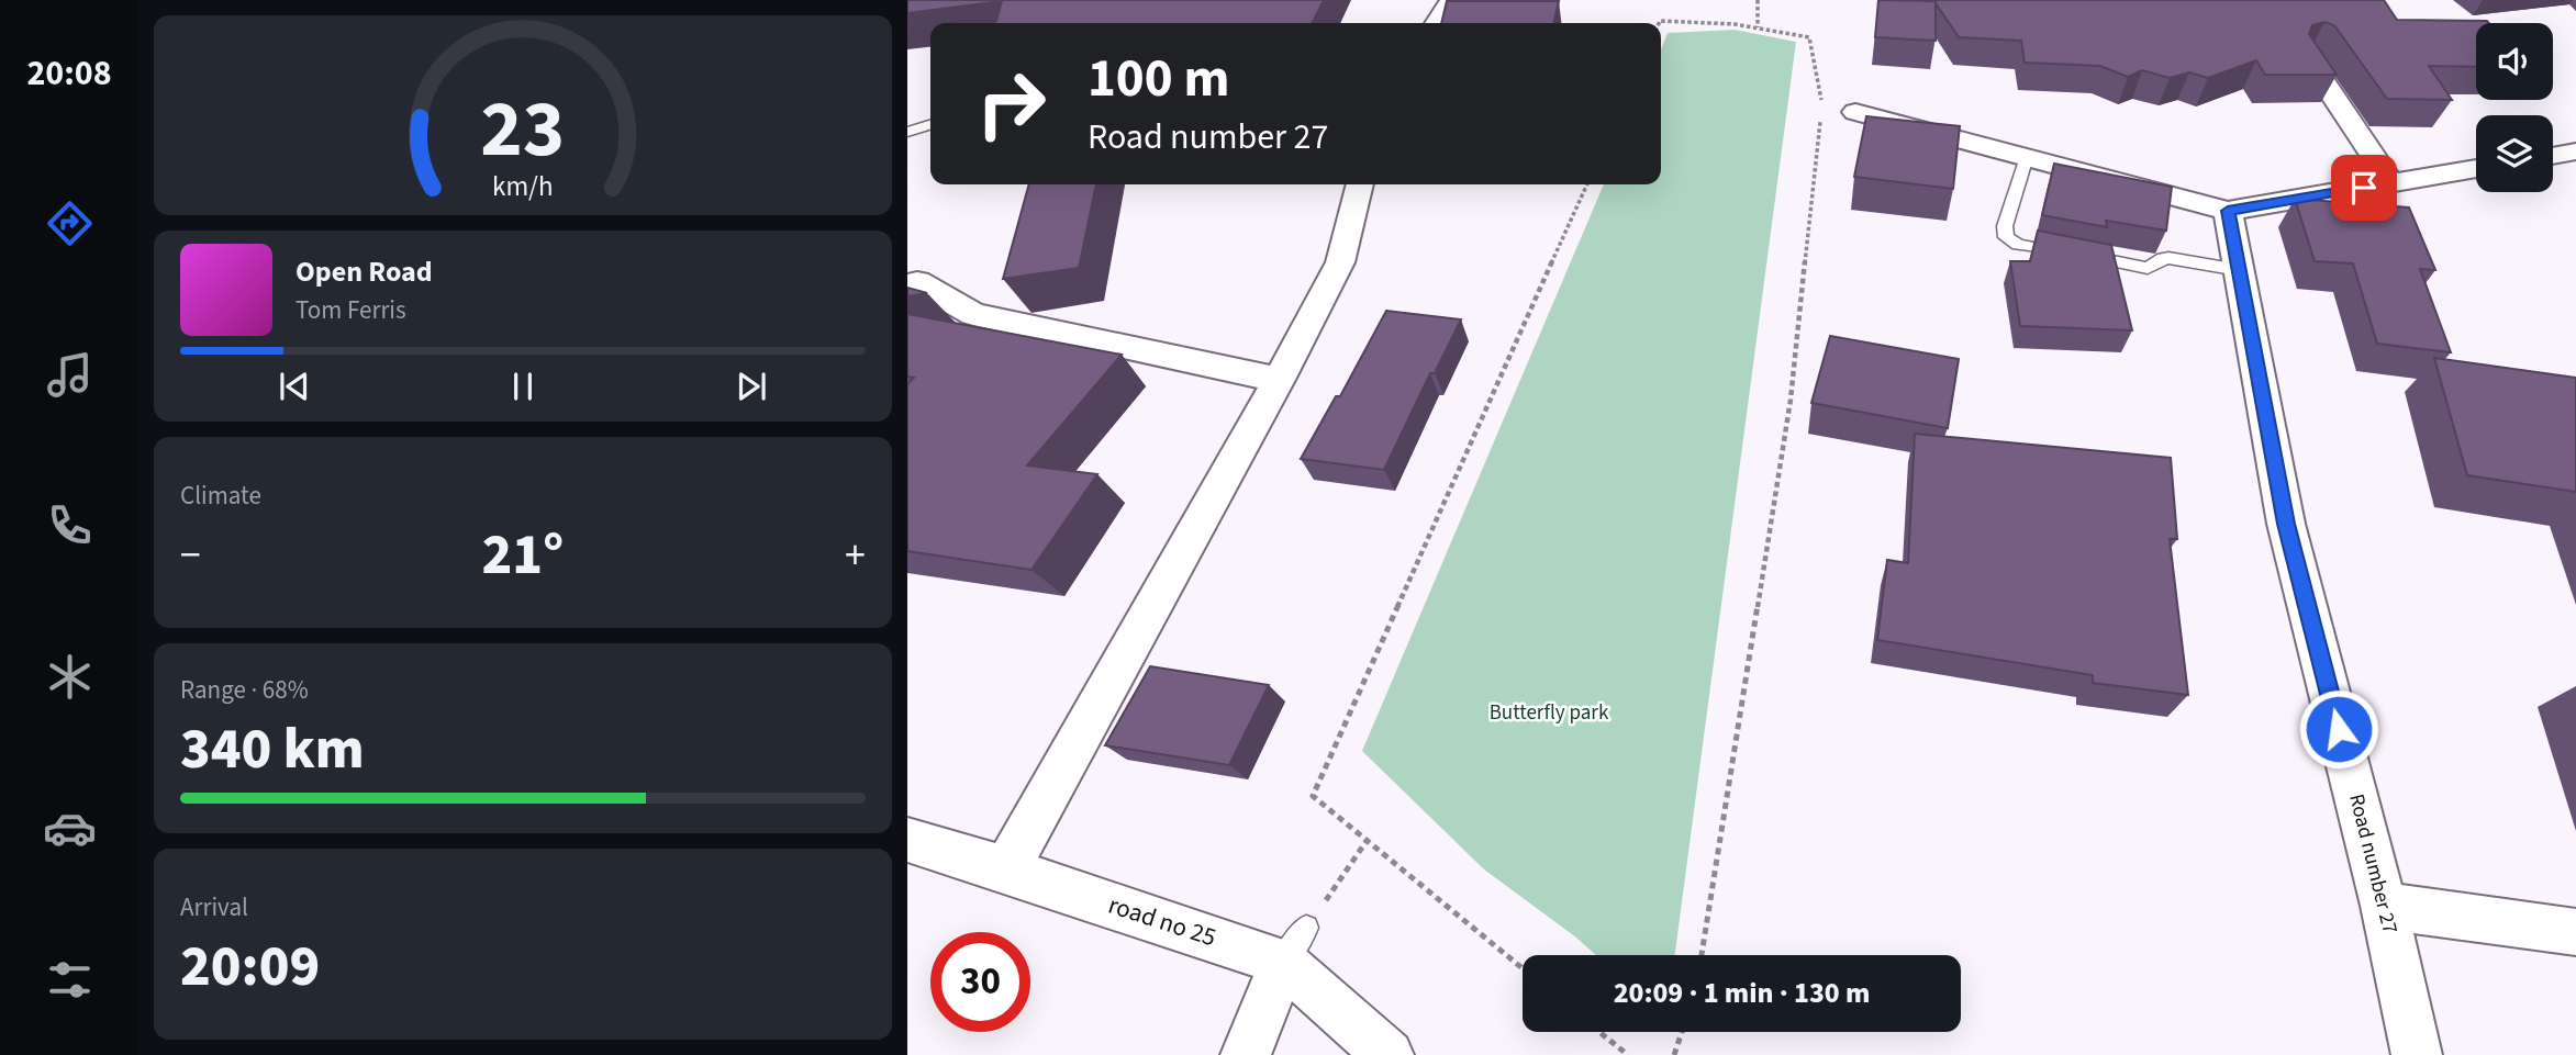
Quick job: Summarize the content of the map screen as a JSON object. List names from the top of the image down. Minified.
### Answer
{"streets":{"street":["Road number 27","road no 25"]},"parks":["Butterfly park"],"page":{"tabs":"20:08","turn":["100 m","Road number 27"],"song":["Open Road","Tom Ferris"],"tile":["Climate",["Range · 68%","340 km"],["Arrival","20:09"]],"heat":["−","21°","+"],"limit":"30","trip":"20:09 · 1 min · 130 m","gauge":["23","km/h"]}}
